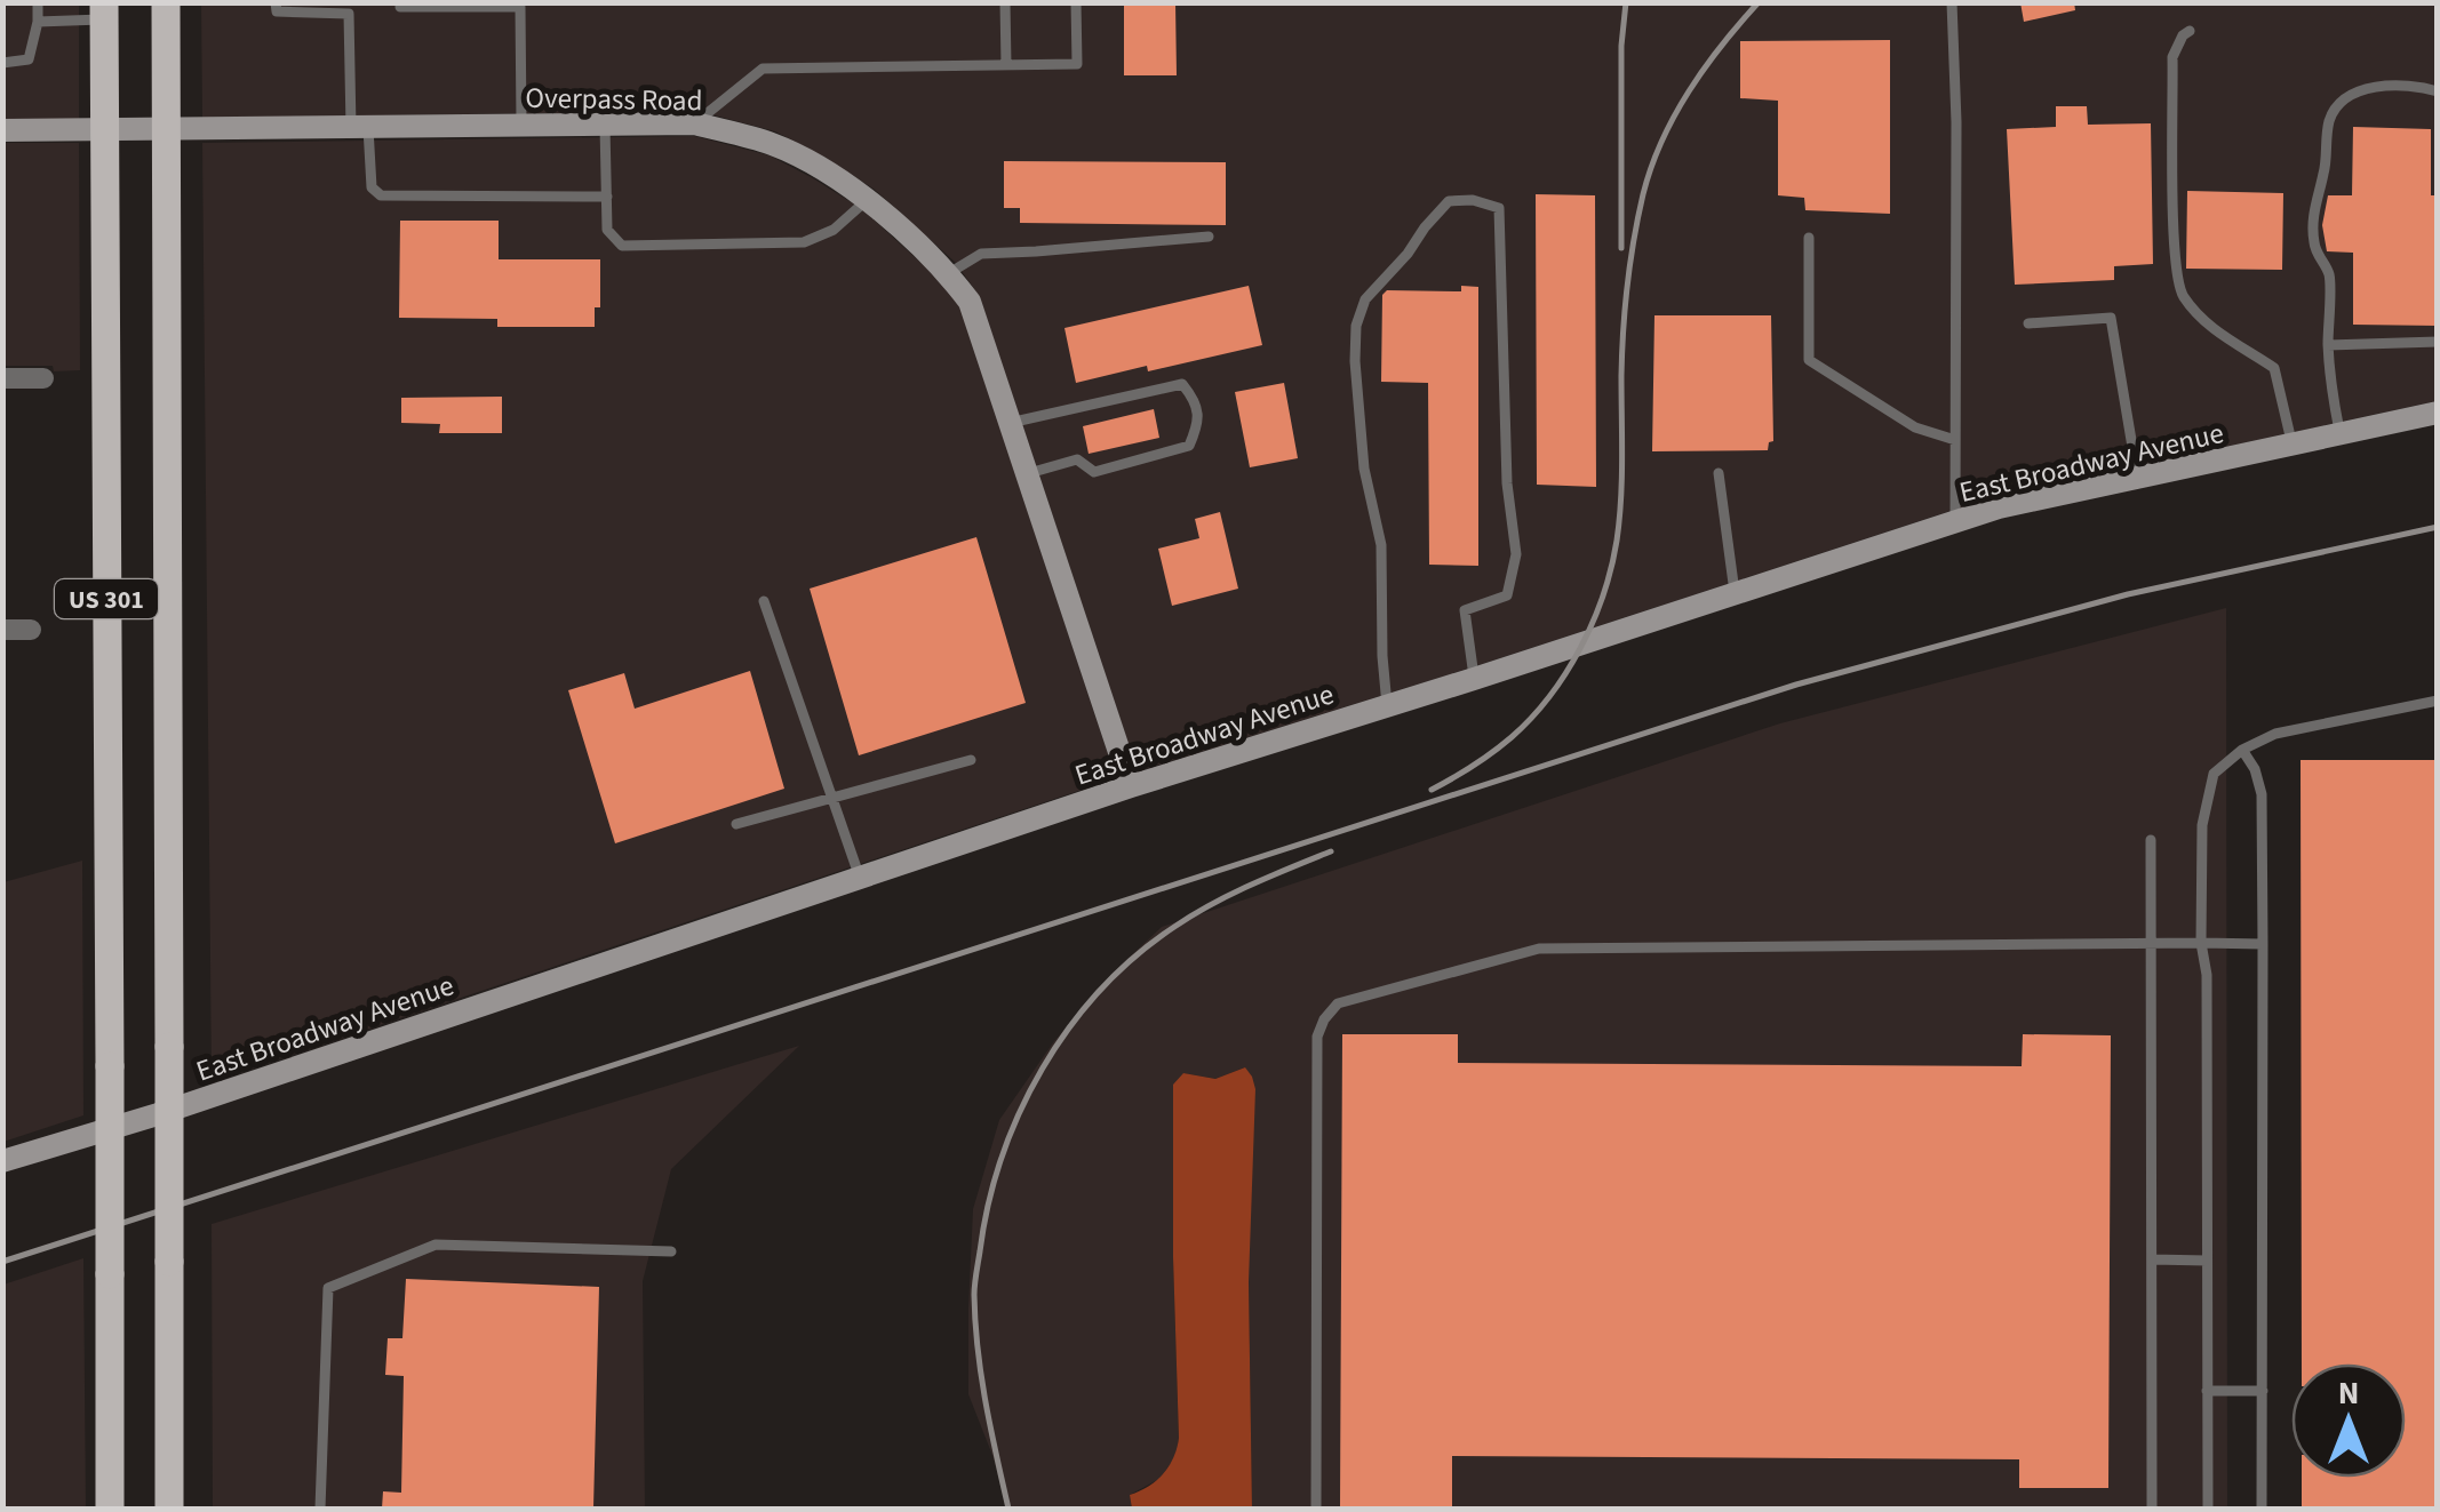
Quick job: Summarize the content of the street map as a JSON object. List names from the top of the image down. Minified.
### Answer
{"streets":{"main road":["Overpass Road","East Broadway Avenue","US 301"]},"crossings":[["Overpass Road","East Broadway Avenue"],["Overpass Road","US 301"]],"north":"top"}
